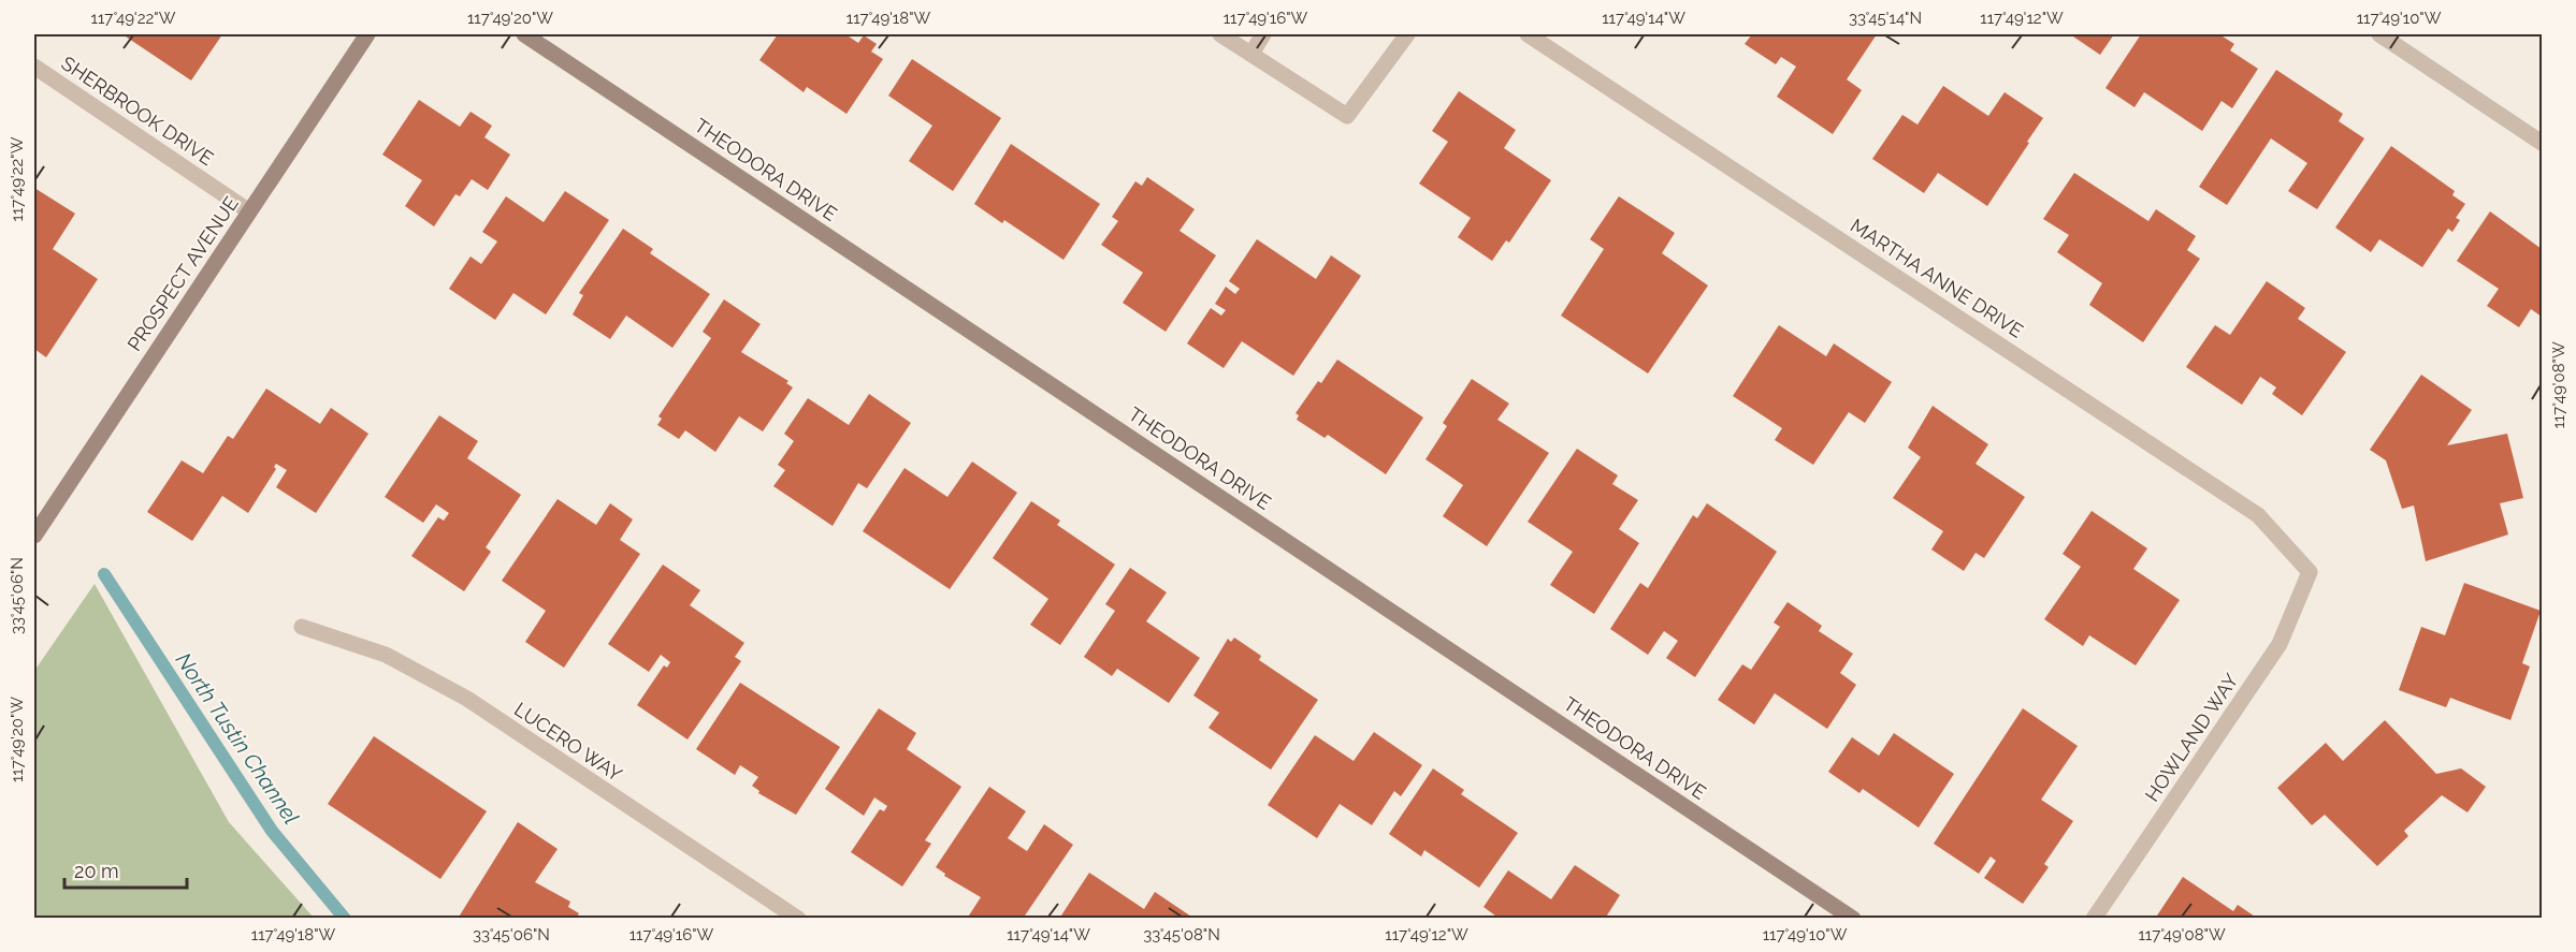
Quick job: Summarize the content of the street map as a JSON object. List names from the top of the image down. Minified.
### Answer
{"streets":{"street":["SHERBROOK DRIVE","THEODORA DRIVE","PROSPECT AVENUE","MARTHA ANNE DRIVE","HOWLAND WAY","LUCERO WAY"]},"crossings":[["SHERBROOK DRIVE","PROSPECT AVENUE"],["MARTHA ANNE DRIVE","HOWLAND WAY"]],"water":["North Tustin Channel"],"scale_bar":"20 m","coordinates":["117°49'22\"W","117°49'20\"W","117°49'18\"W","117°49'16\"W","117°49'14\"W","33°45'14\"N","117°49'12\"W","117°49'10\"W","117°49'08\"W","33°45'06\"N","33°45'08\"N"]}
